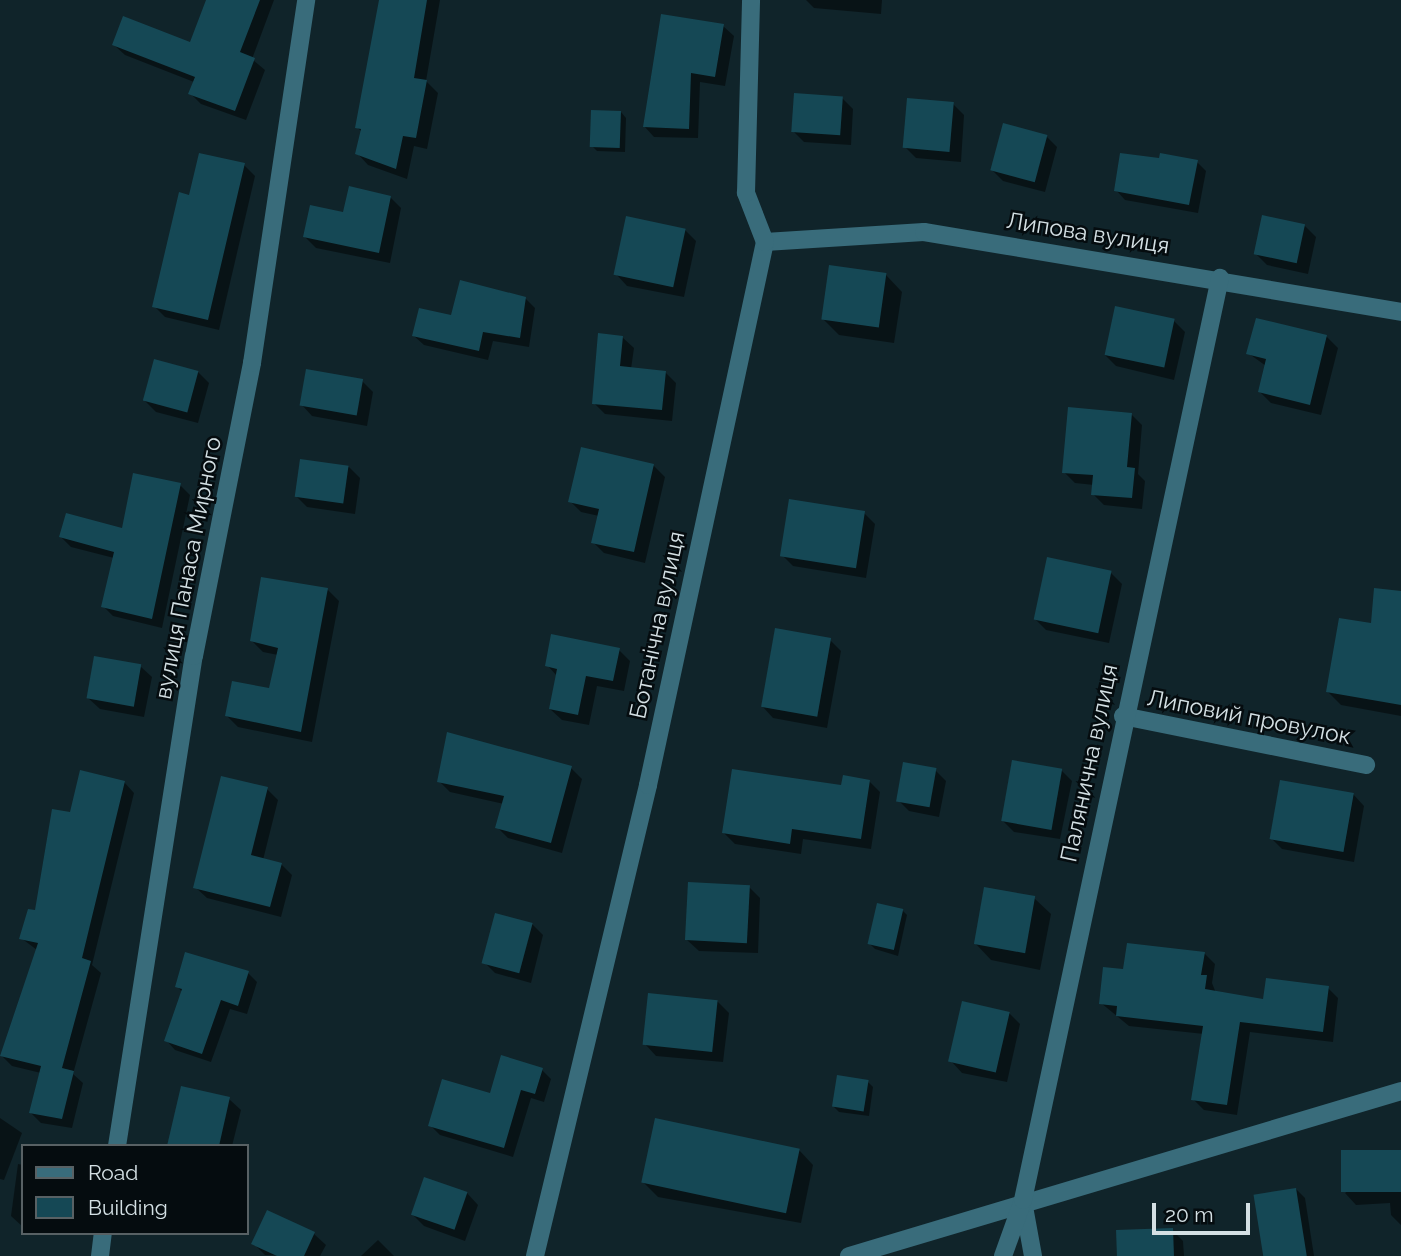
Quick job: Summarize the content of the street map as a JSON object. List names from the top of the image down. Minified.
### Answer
{"streets":{"street":["Липова вулиця","вулиця Панаса Мирного","Ботанічна вулиця","Липовий провулок","Палянична вулиця"]},"crossings":[["Липова вулиця","Ботанічна вулиця"],["Липова вулиця","Палянична вулиця"],["Липовий провулок","Палянична вулиця"]],"legend":["Road","Building"],"scale_bar":"20 m"}
